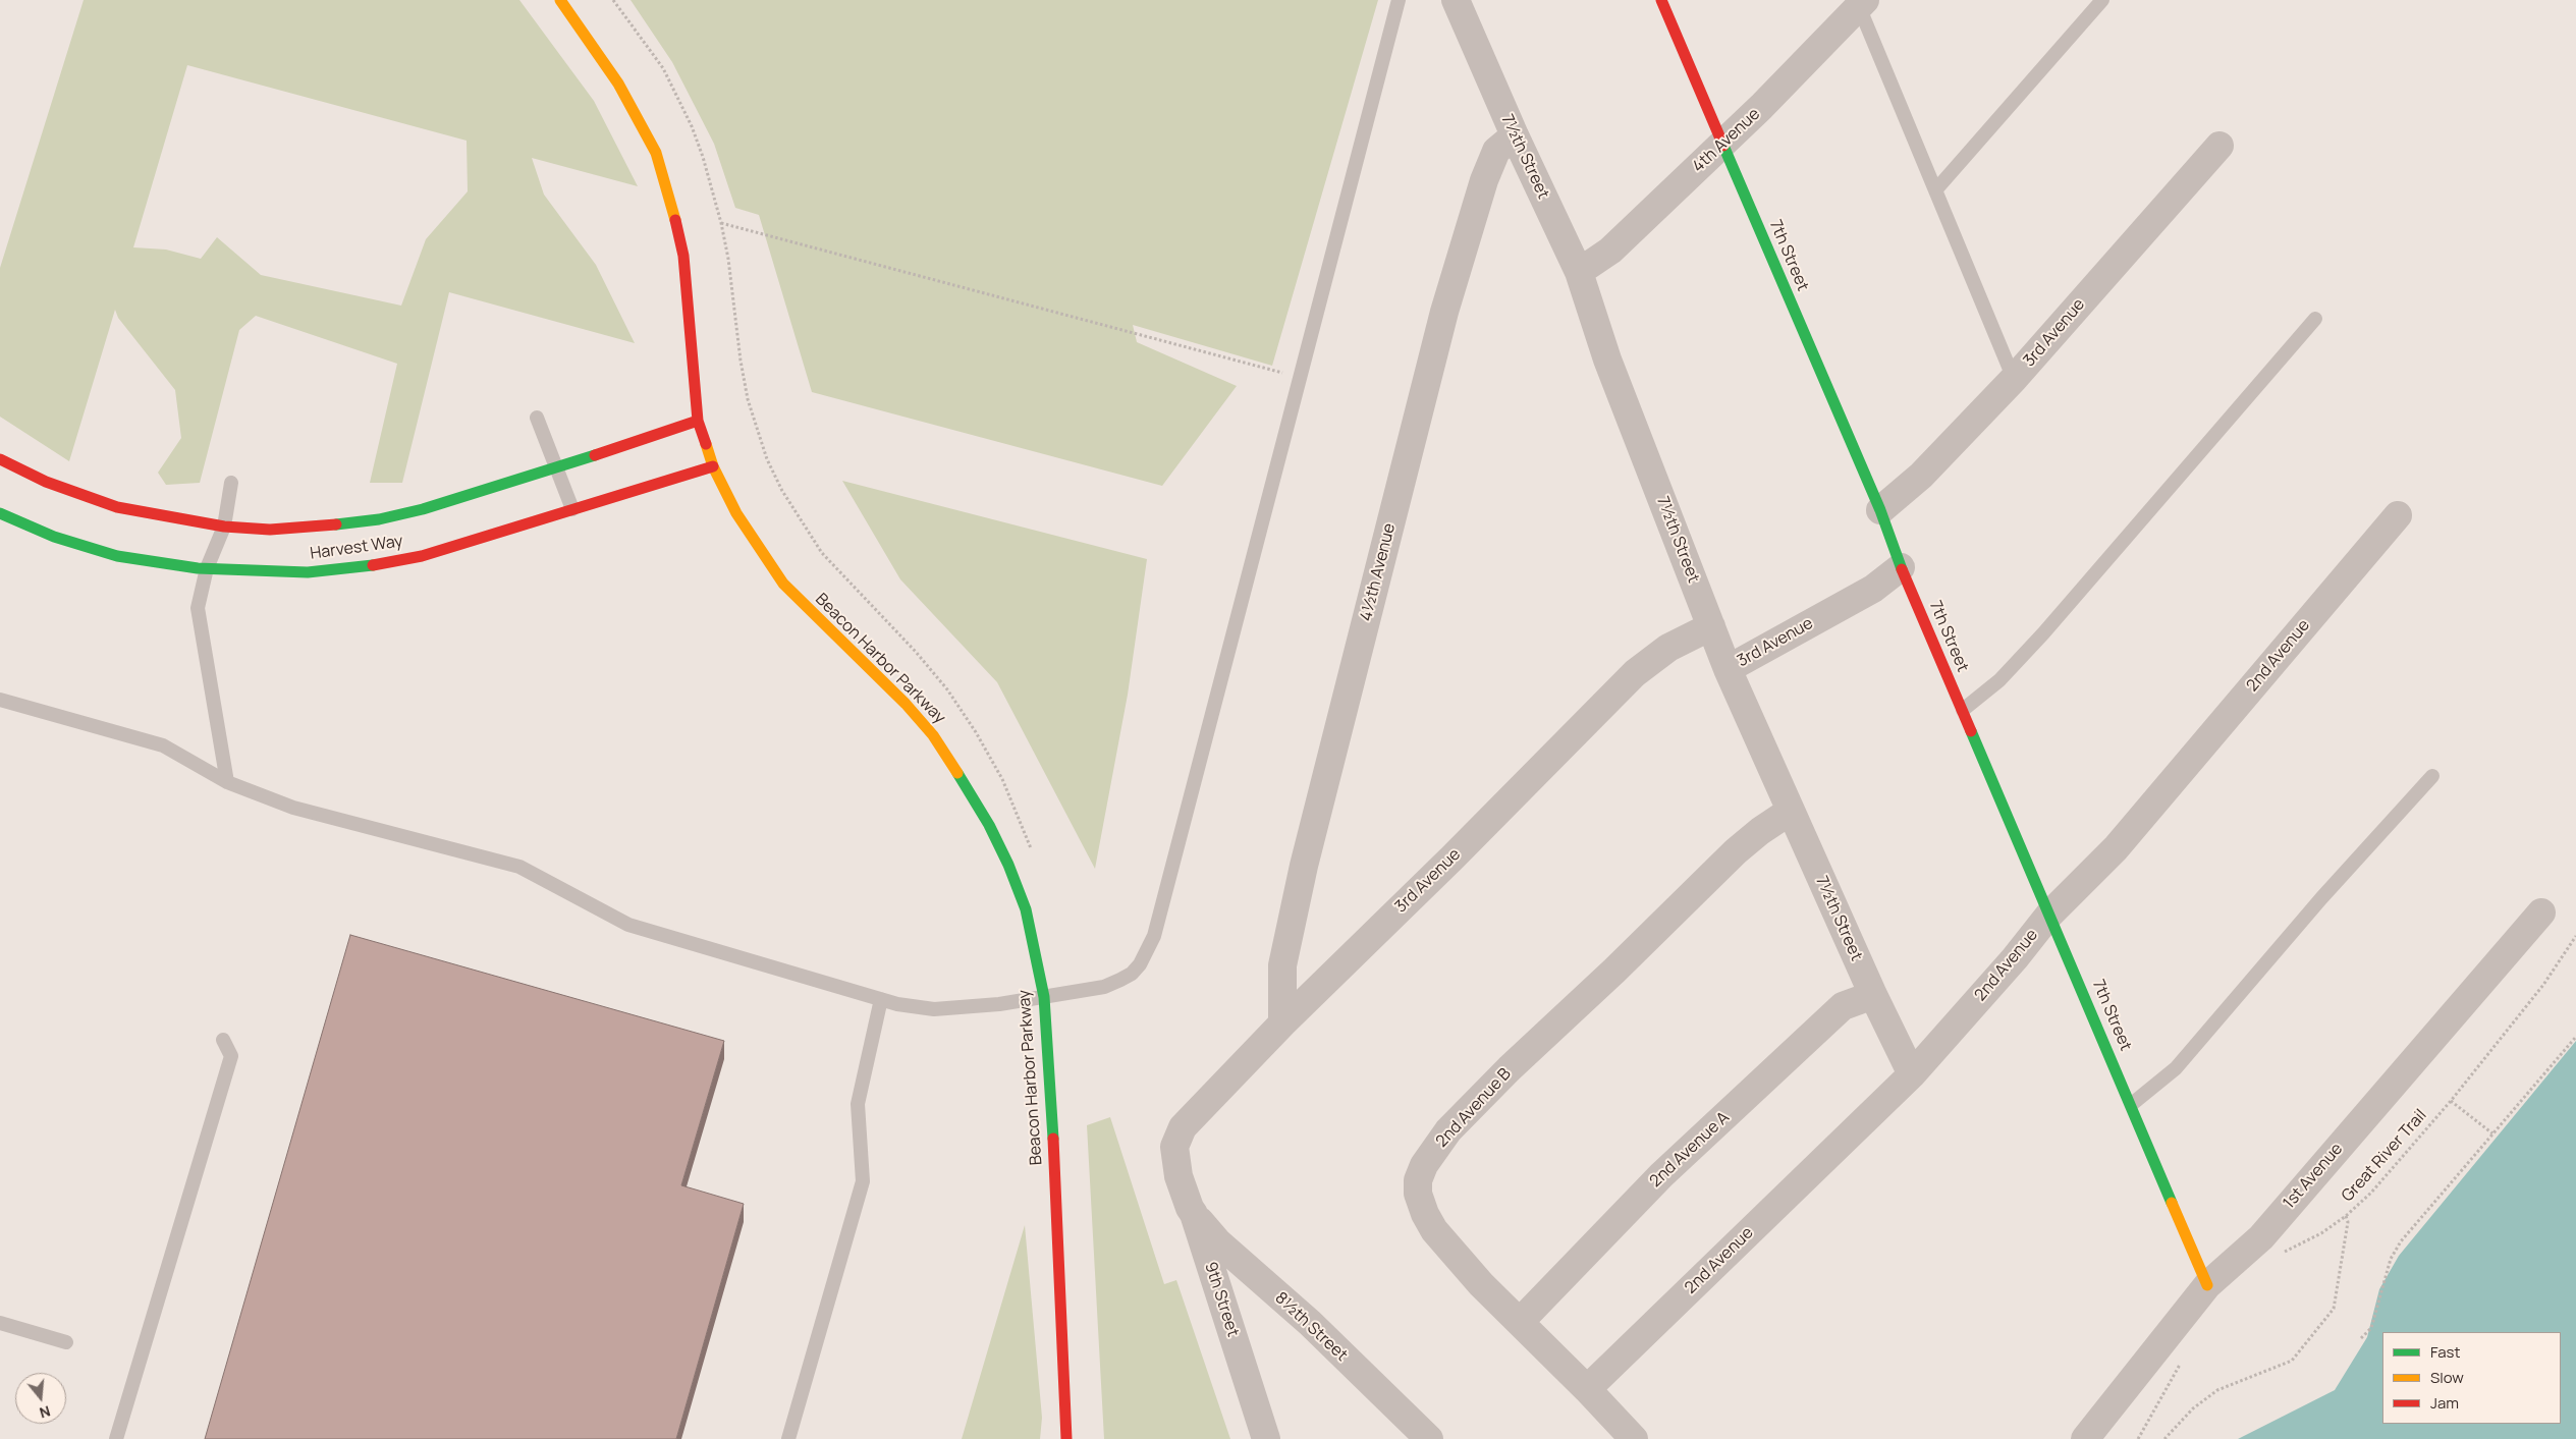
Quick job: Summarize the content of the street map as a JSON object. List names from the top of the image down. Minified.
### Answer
{"streets":{"street":["4th Avenue","7½th Street","7th Street","3rd Avenue","Harvest Way","4½th Avenue","2nd Avenue","Beacon Harbor Parkway","2nd Avenue B","2nd Avenue A","1st Avenue","9th Street","8½th Street"],"path":["Great River Trail"]},"crossings":[["4th Avenue","7½th Street"],["4th Avenue","7th Street"],["7½th Street","3rd Avenue"],["7½th Street","4½th Avenue"],["7½th Street","2nd Avenue"],["7½th Street","2nd Avenue B"],["7½th Street","2nd Avenue A"],["7th Street","3rd Avenue"],["7th Street","2nd Avenue"],["7th Street","1st Avenue"],["3rd Avenue","4½th Avenue"],["3rd Avenue","9th Street"],["Harvest Way","Beacon Harbor Parkway"],["2nd Avenue","2nd Avenue B"],["2nd Avenue B","2nd Avenue A"],["9th Street","8½th Street"]],"legend":["Fast","Slow","Jam"],"north":"bottom"}
